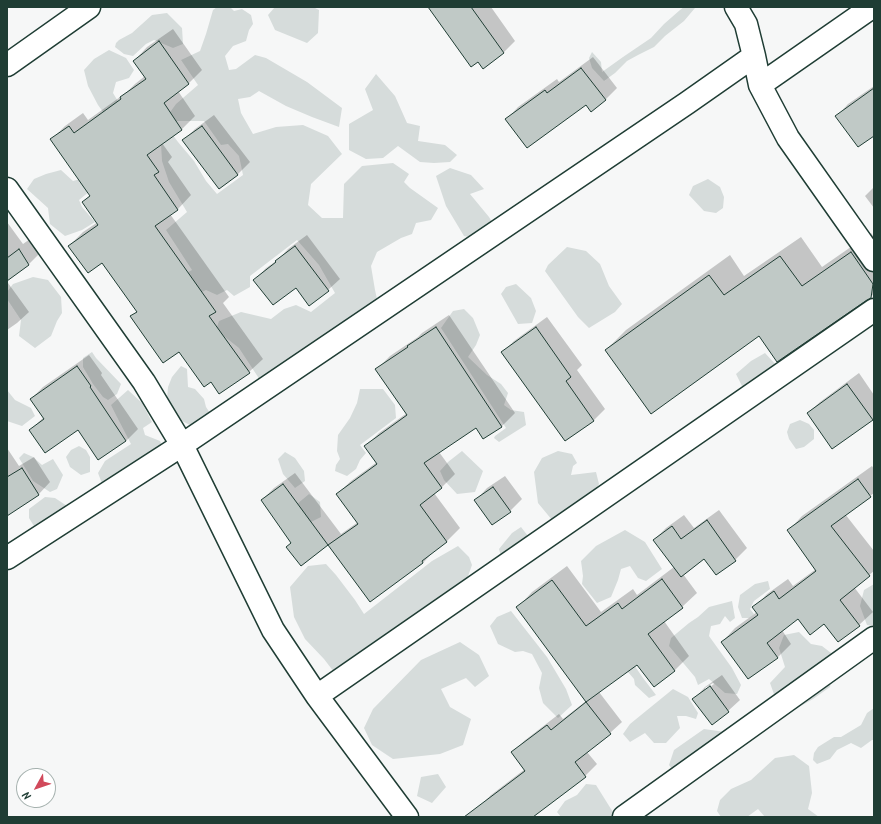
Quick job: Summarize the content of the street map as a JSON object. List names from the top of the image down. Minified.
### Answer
{"north":"bottom left"}
